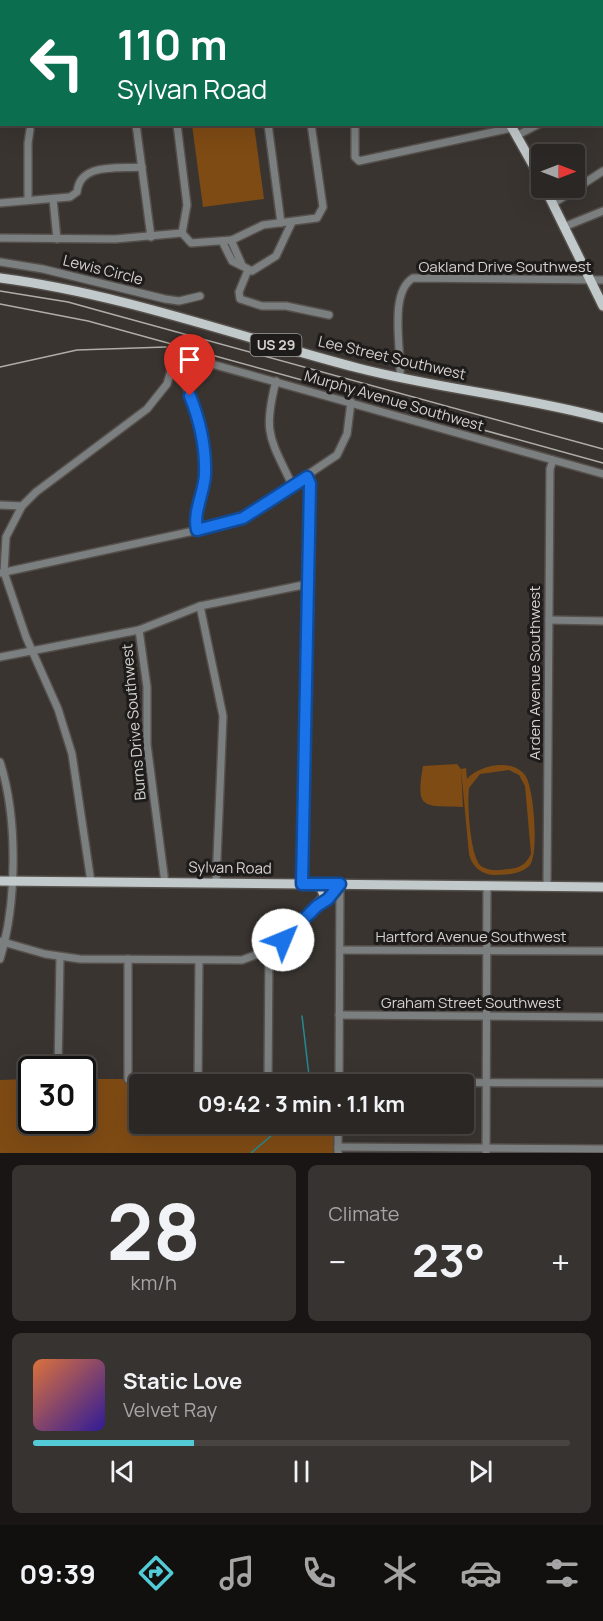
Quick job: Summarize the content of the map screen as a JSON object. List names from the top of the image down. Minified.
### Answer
{"streets":{"main road":["US 29","Lee Street Southwest","Sylvan Road"],"street":["Oakland Drive Southwest","Lewis Circle","Murphy Avenue Southwest","Arden Avenue Southwest","Burns Drive Southwest","Hartford Avenue Southwest","Graham Street Southwest"]},"crossings":[["Oakland Drive Southwest","Lee Street Southwest"],["Murphy Avenue Southwest","Arden Avenue Southwest"],["Arden Avenue Southwest","Sylvan Road"],["Burns Drive Southwest","Sylvan Road"]],"north":"right","page":{"turn":["110 m","Sylvan Road"],"limit":"30","trip":"09:42 · 3 min · 1.1 km","tile":[["28","km/h"],"Climate"],"heat":["−","23°","+"],"song":["Static Love","Velvet Ray"],"tabs":"09:39"}}
